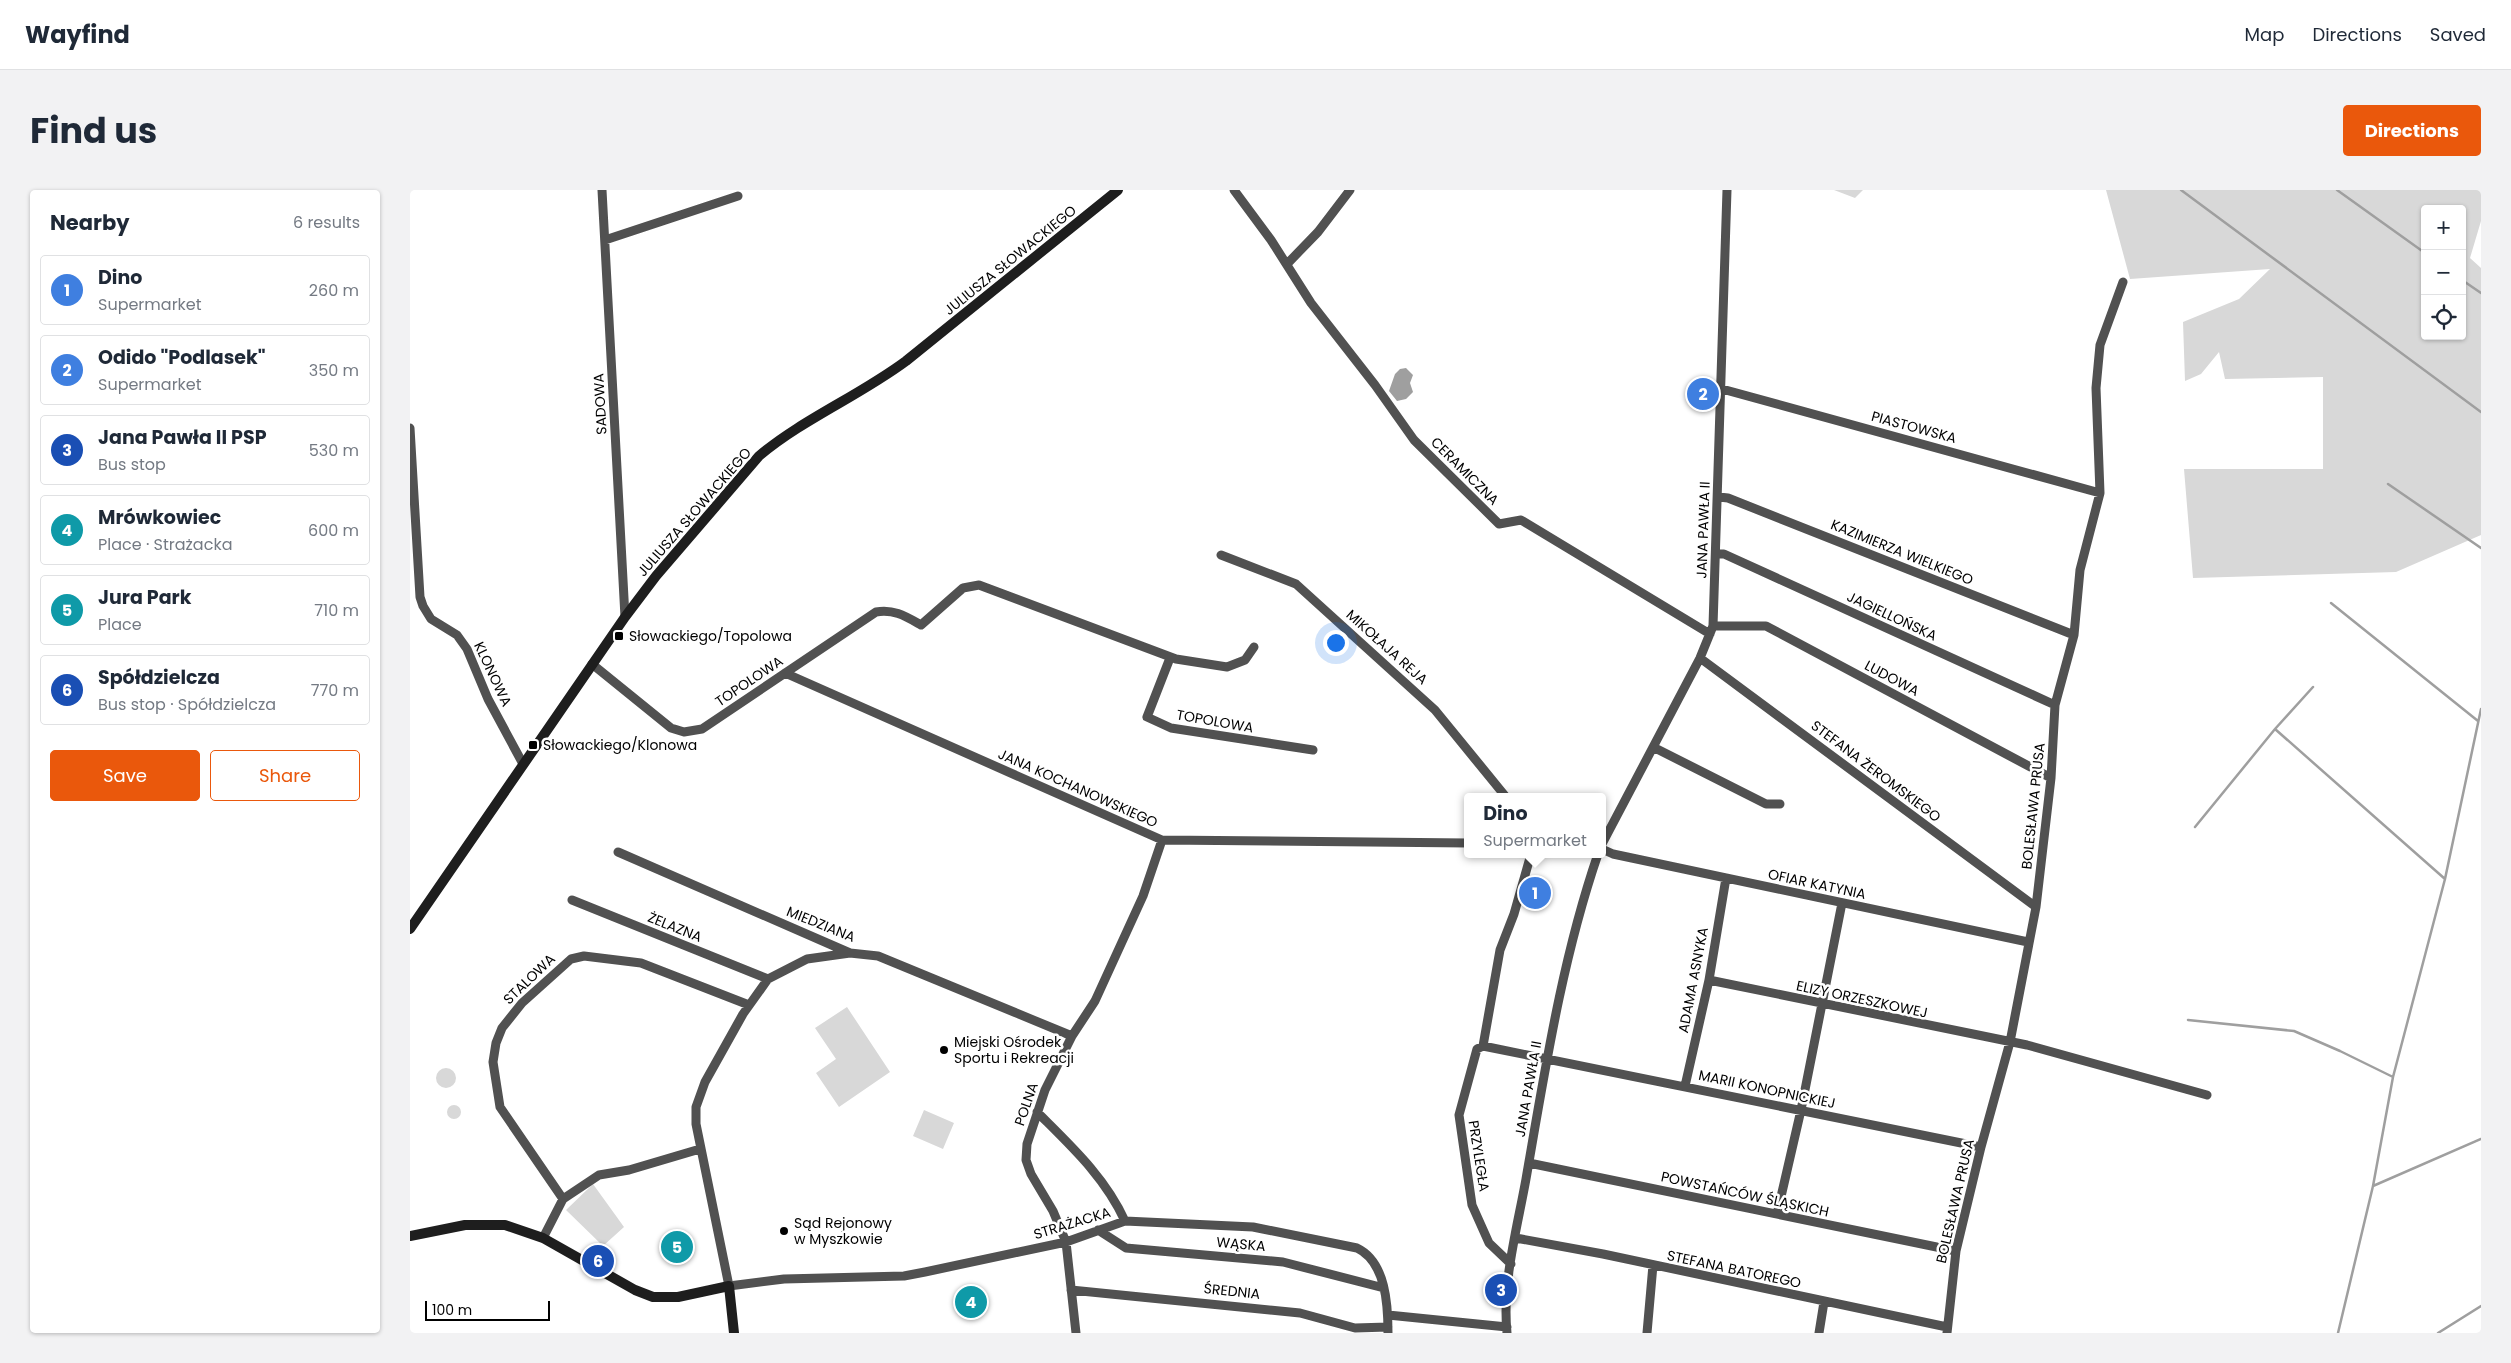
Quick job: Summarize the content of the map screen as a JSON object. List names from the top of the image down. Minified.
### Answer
{"streets":{"street":["JULIUSZA SŁOWACKIEGO","SADOWA","PIASTOWSKA","CERAMICZNA","JANA PAWŁA II","KAZIMIERZA WIELKIEGO","JAGIELLOŃSKA","MIKOŁAJA REJA","KLONOWA","LUDOWA","TOPOLOWA","STEFANA ŻEROMSKIEGO","JANA KOCHANOWSKIEGO","BOLESŁAWA PRUSA","OFIAR KATYNIA","MIEDZIANA","ŻELAZNA","STALOWA","ADAMA ASNYKA","ELIZY ORZESZKOWEJ","MARII KONOPNICKIEJ","POLNA","PRZYLEGŁA","POWSTAŃCÓW ŚLĄSKICH","STRAŻACKA","WĄSKA","STEFANA BATOREGO","ŚREDNIA"]},"crossings":[["JULIUSZA SŁOWACKIEGO","SADOWA"],["JULIUSZA SŁOWACKIEGO","KLONOWA"],["JULIUSZA SŁOWACKIEGO","TOPOLOWA"],["PIASTOWSKA","JANA PAWŁA II"],["PIASTOWSKA","BOLESŁAWA PRUSA"],["CERAMICZNA","JANA PAWŁA II"],["CERAMICZNA","LUDOWA"],["JANA PAWŁA II","KAZIMIERZA WIELKIEGO"],["JANA PAWŁA II","JAGIELLOŃSKA"],["JANA PAWŁA II","LUDOWA"],["JANA PAWŁA II","STEFANA ŻEROMSKIEGO"],["JANA PAWŁA II","MARII KONOPNICKIEJ"],["JANA PAWŁA II","PRZYLEGŁA"],["JANA PAWŁA II","POWSTAŃCÓW ŚLĄSKICH"],["JANA PAWŁA II","STEFANA BATOREGO"],["KAZIMIERZA WIELKIEGO","BOLESŁAWA PRUSA"],["JAGIELLOŃSKA","BOLESŁAWA PRUSA"],["LUDOWA","BOLESŁAWA PRUSA"],["TOPOLOWA","JANA KOCHANOWSKIEGO"],["STEFANA ŻEROMSKIEGO","BOLESŁAWA PRUSA"],["JANA KOCHANOWSKIEGO","POLNA"],["BOLESŁAWA PRUSA","OFIAR KATYNIA"],["BOLESŁAWA PRUSA","ELIZY ORZESZKOWEJ"],["BOLESŁAWA PRUSA","MARII KONOPNICKIEJ"],["BOLESŁAWA PRUSA","POWSTAŃCÓW ŚLĄSKICH"],["BOLESŁAWA PRUSA","STEFANA BATOREGO"],["OFIAR KATYNIA","ADAMA ASNYKA"],["MIEDZIANA","POLNA"],["ADAMA ASNYKA","ELIZY ORZESZKOWEJ"],["ADAMA ASNYKA","MARII KONOPNICKIEJ"],["POLNA","STRAŻACKA"],["POLNA","ŚREDNIA"],["STRAŻACKA","WĄSKA"],["STRAŻACKA","ŚREDNIA"]],"places":{"transit":["Słowackiego/Topolowa","Słowackiego/Klonowa"],"other":["Miejski Ośrodek Sportu i Rekreacji","Sąd Rejonowy w Myszkowie"]},"scale_bar":"100 m","page":{"header":"Wayfind","nav":["Map","Directions","Saved"],"title":"Find us","buttons":["Directions",["Save","Share"]],"heading":["Nearby","6 results"],"map_buttons":["+","−"],"list":[{"mark":"1","name":"Dino","note":"Supermarket","value":"260 m"},{"mark":"2","name":"Odido \"Podlasek\"","note":"Supermarket","value":"350 m"},{"mark":"3","name":"Jana Pawła II PSP","note":"Bus stop","value":"530 m"},{"mark":"4","name":"Mrówkowiec","note":"Place · Strażacka","value":"600 m"},{"mark":"5","name":"Jura Park","note":"Place","value":"710 m"},{"mark":"6","name":"Spółdzielcza","note":"Bus stop · Spółdzielcza","value":"770 m"}],"pins":["2","1","5","6","3","4"],"popup":["Dino","Supermarket"],"scale":"100 m"}}
